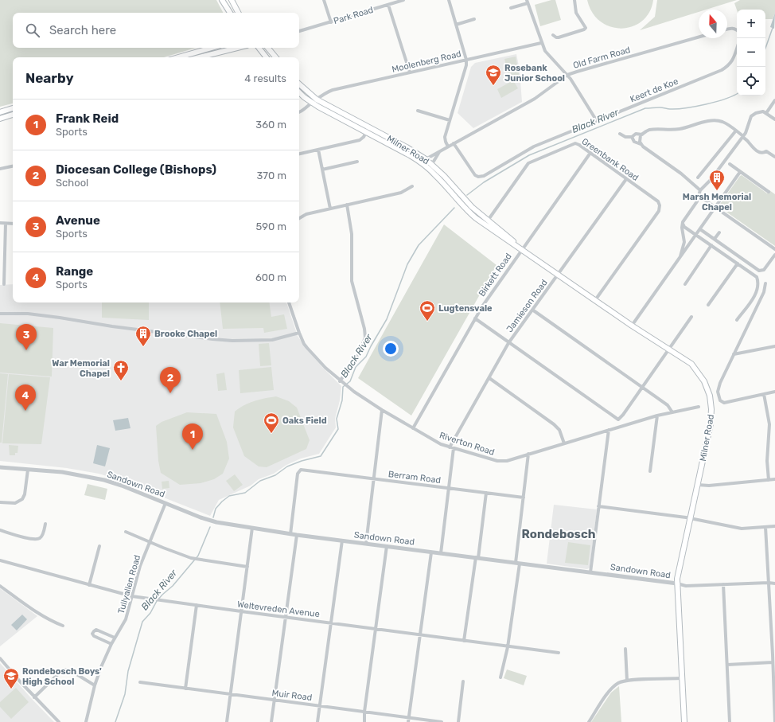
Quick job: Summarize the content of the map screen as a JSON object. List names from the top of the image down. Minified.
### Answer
{"streets":{"main road":["Milner Road"],"street":["Park Road","Old Farm Road","Moolenberg Road","Keert de Koe","Greenbank Road","Birkett Road","Jamieson Road","Riverton Road","Berram Road","Sandown Road","Tullyallen Road","Weltevreden Avenue","Muir Road"]},"crossings":[["Old Farm Road","Keert de Koe"],["Old Farm Road","Milner Road"],["Moolenberg Road","Milner Road"],["Milner Road","Greenbank Road"],["Milner Road","Birkett Road"],["Milner Road","Jamieson Road"],["Milner Road","Sandown Road"],["Greenbank Road","Birkett Road"],["Greenbank Road","Jamieson Road"],["Birkett Road","Riverton Road"],["Jamieson Road","Riverton Road"],["Jamieson Road","Berram Road"],["Jamieson Road","Sandown Road"],["Berram Road","Sandown Road"],["Sandown Road","Tullyallen Road"],["Tullyallen Road","Weltevreden Avenue"]],"districts":["Rondebosch"],"water":["Black River"],"places":{"school or university":["Rosebank Junior School","Rondebosch Boys' High School"],"building":["Marsh Memorial Chapel","Brooke Chapel"],"sports":["Lugtensvale","Oaks Field"],"church":["War Memorial Chapel"]},"north":"top","page":{"map_buttons":["+","−"],"search":"Search here","heading":["Nearby","4 results"],"list":[{"mark":"1","name":"Frank Reid","note":"Sports","value":"360 m"},{"mark":"2","name":"Diocesan College (Bishops)","note":"School","value":"370 m"},{"mark":"3","name":"Avenue","note":"Sports","value":"590 m"},{"mark":"4","name":"Range","note":"Sports","value":"600 m"}],"pins":["3","2","4","1"]}}
